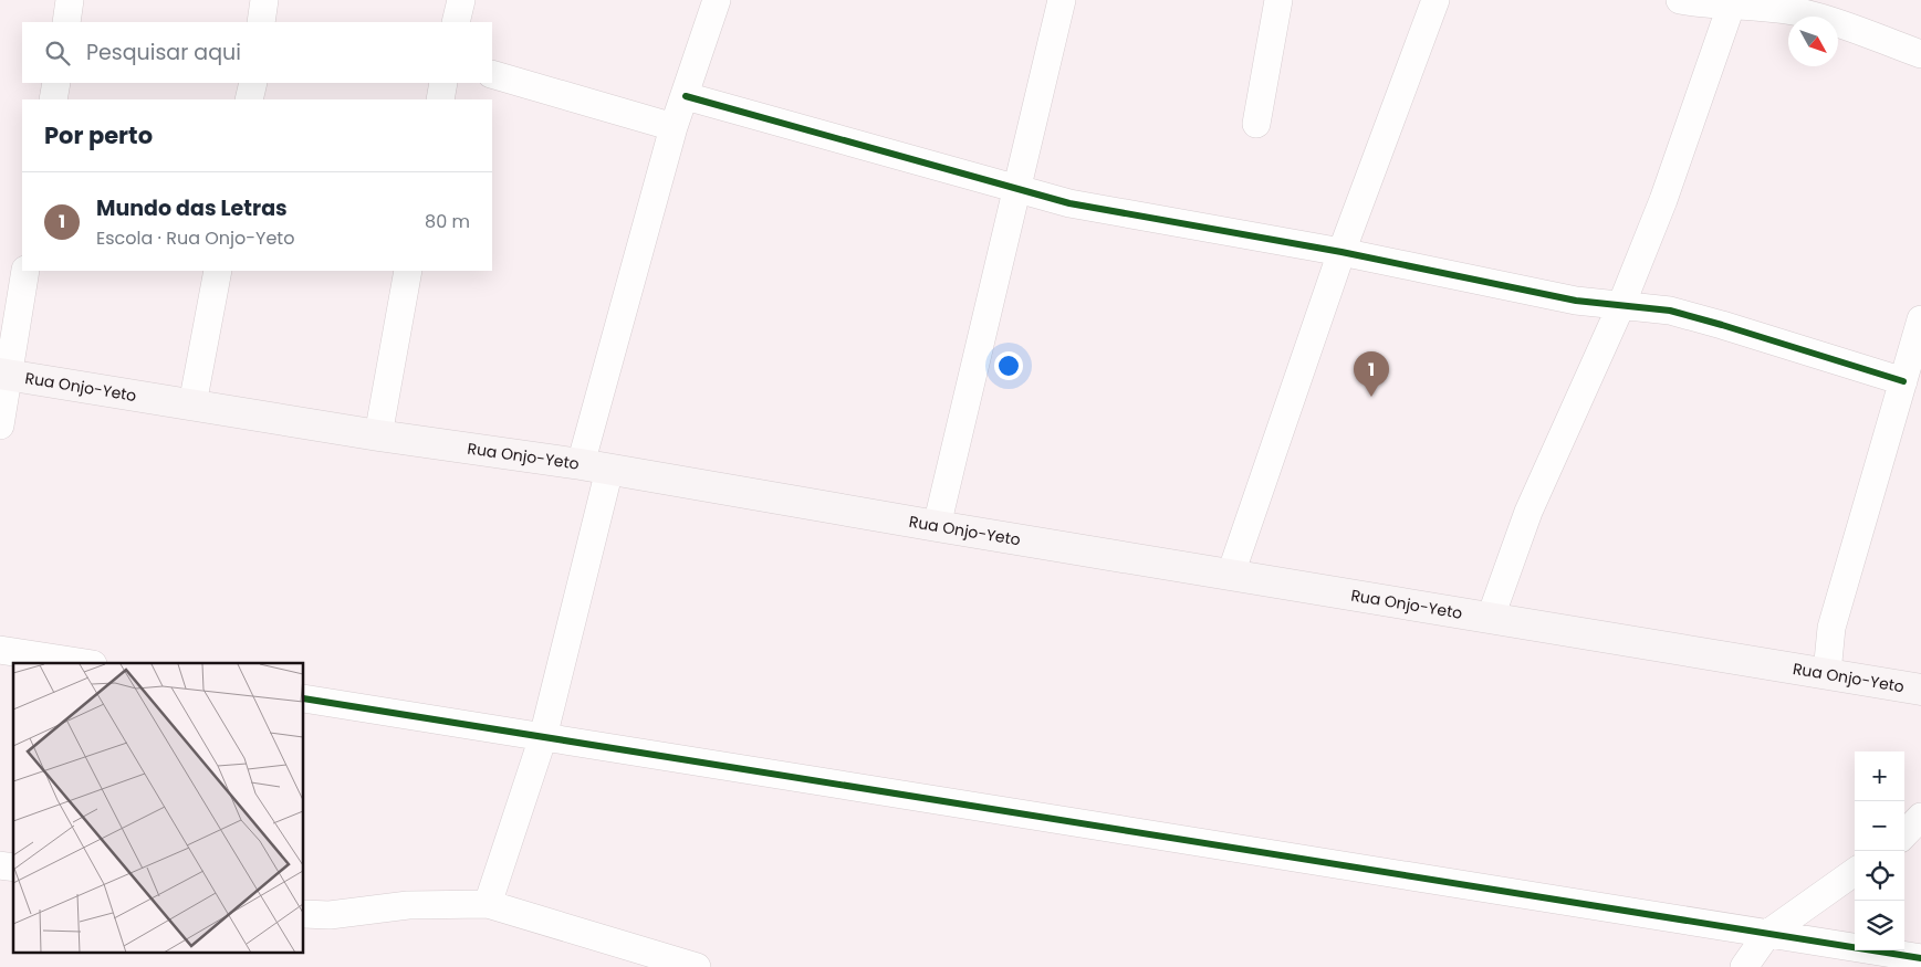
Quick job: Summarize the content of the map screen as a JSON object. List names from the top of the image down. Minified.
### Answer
{"streets":{"main road":["Rua Onjo-Yeto"]},"north":"bottom right","page":{"search":"Pesquisar aqui","heading":"Por perto","list":[{"mark":"1","name":"Mundo das Letras","note":"Escola · Rua Onjo-Yeto","value":"80 m"}],"pins":"1","map_buttons":["+","−"]}}
